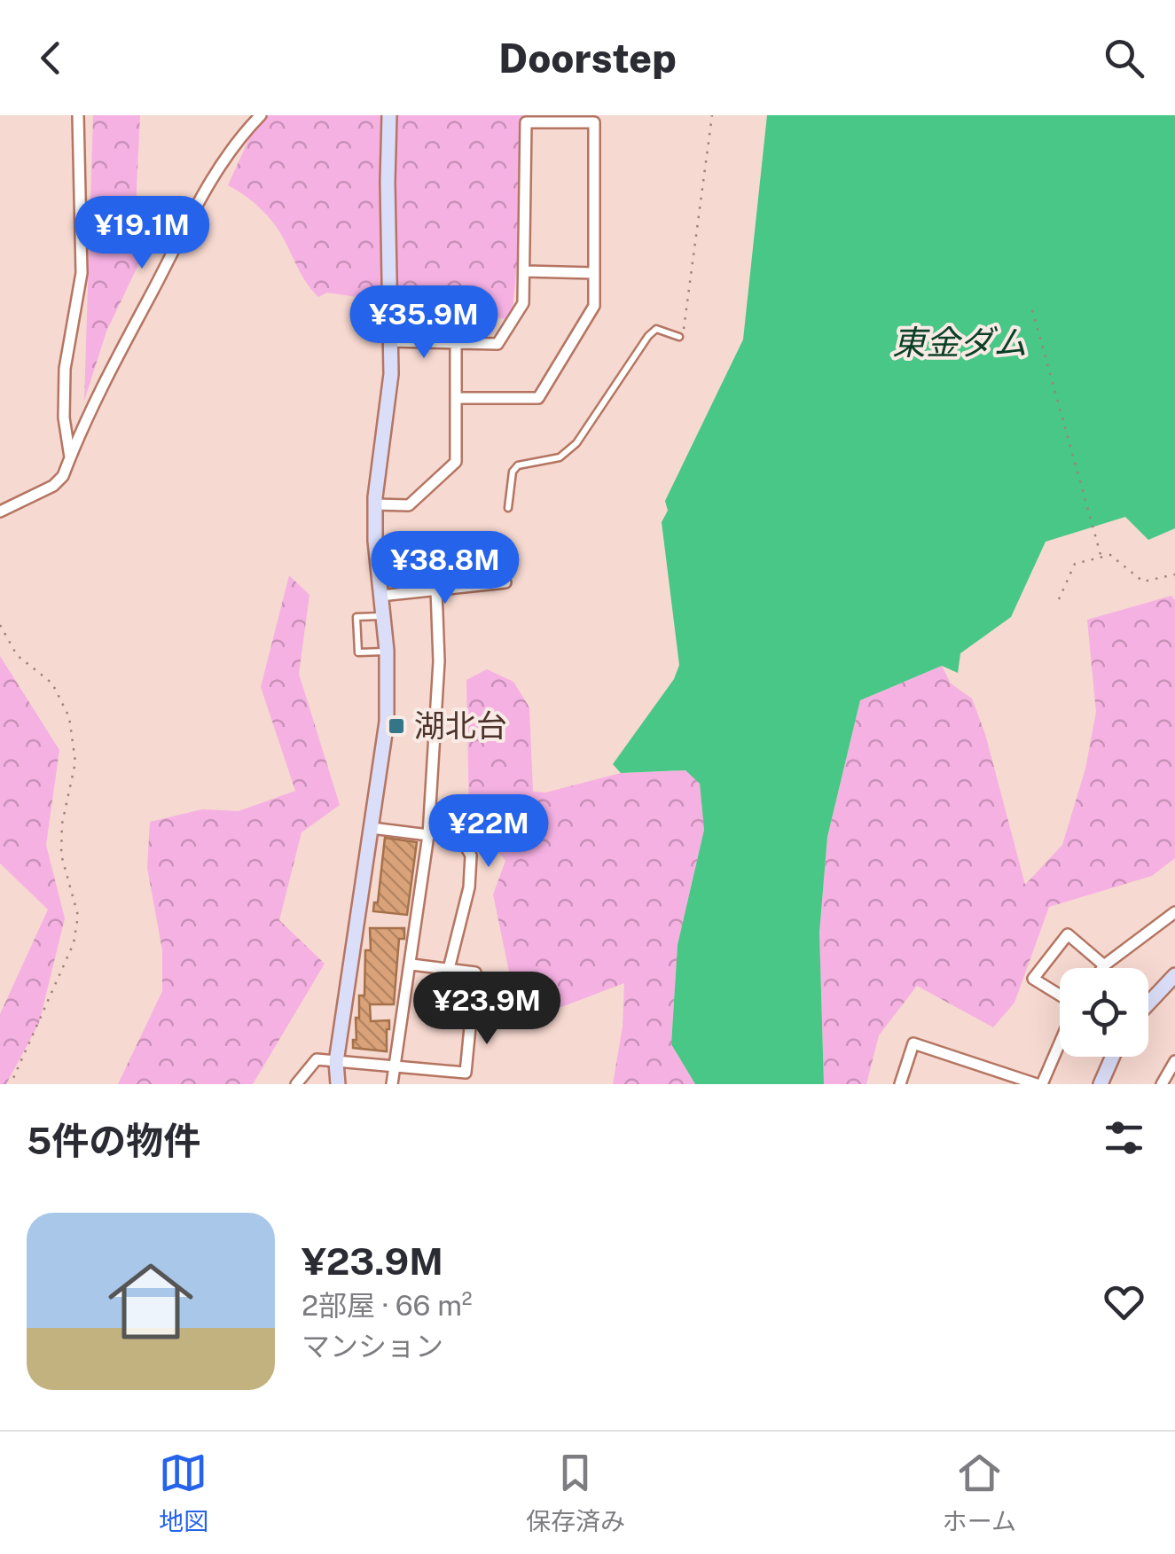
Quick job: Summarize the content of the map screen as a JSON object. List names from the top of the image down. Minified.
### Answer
{"water":["東金ダム"],"places":{"transit":["湖北台"]},"page":{"header":"Doorstep","price":["¥19.1M","¥35.9M","¥38.8M","¥22M","¥23.9M"],"heading":"5件の物件","list":[{"name":"¥23.9M","note":"2部屋 · 66 m² · マンション"}],"tabs":["地図","保存済み","ホーム"]}}
